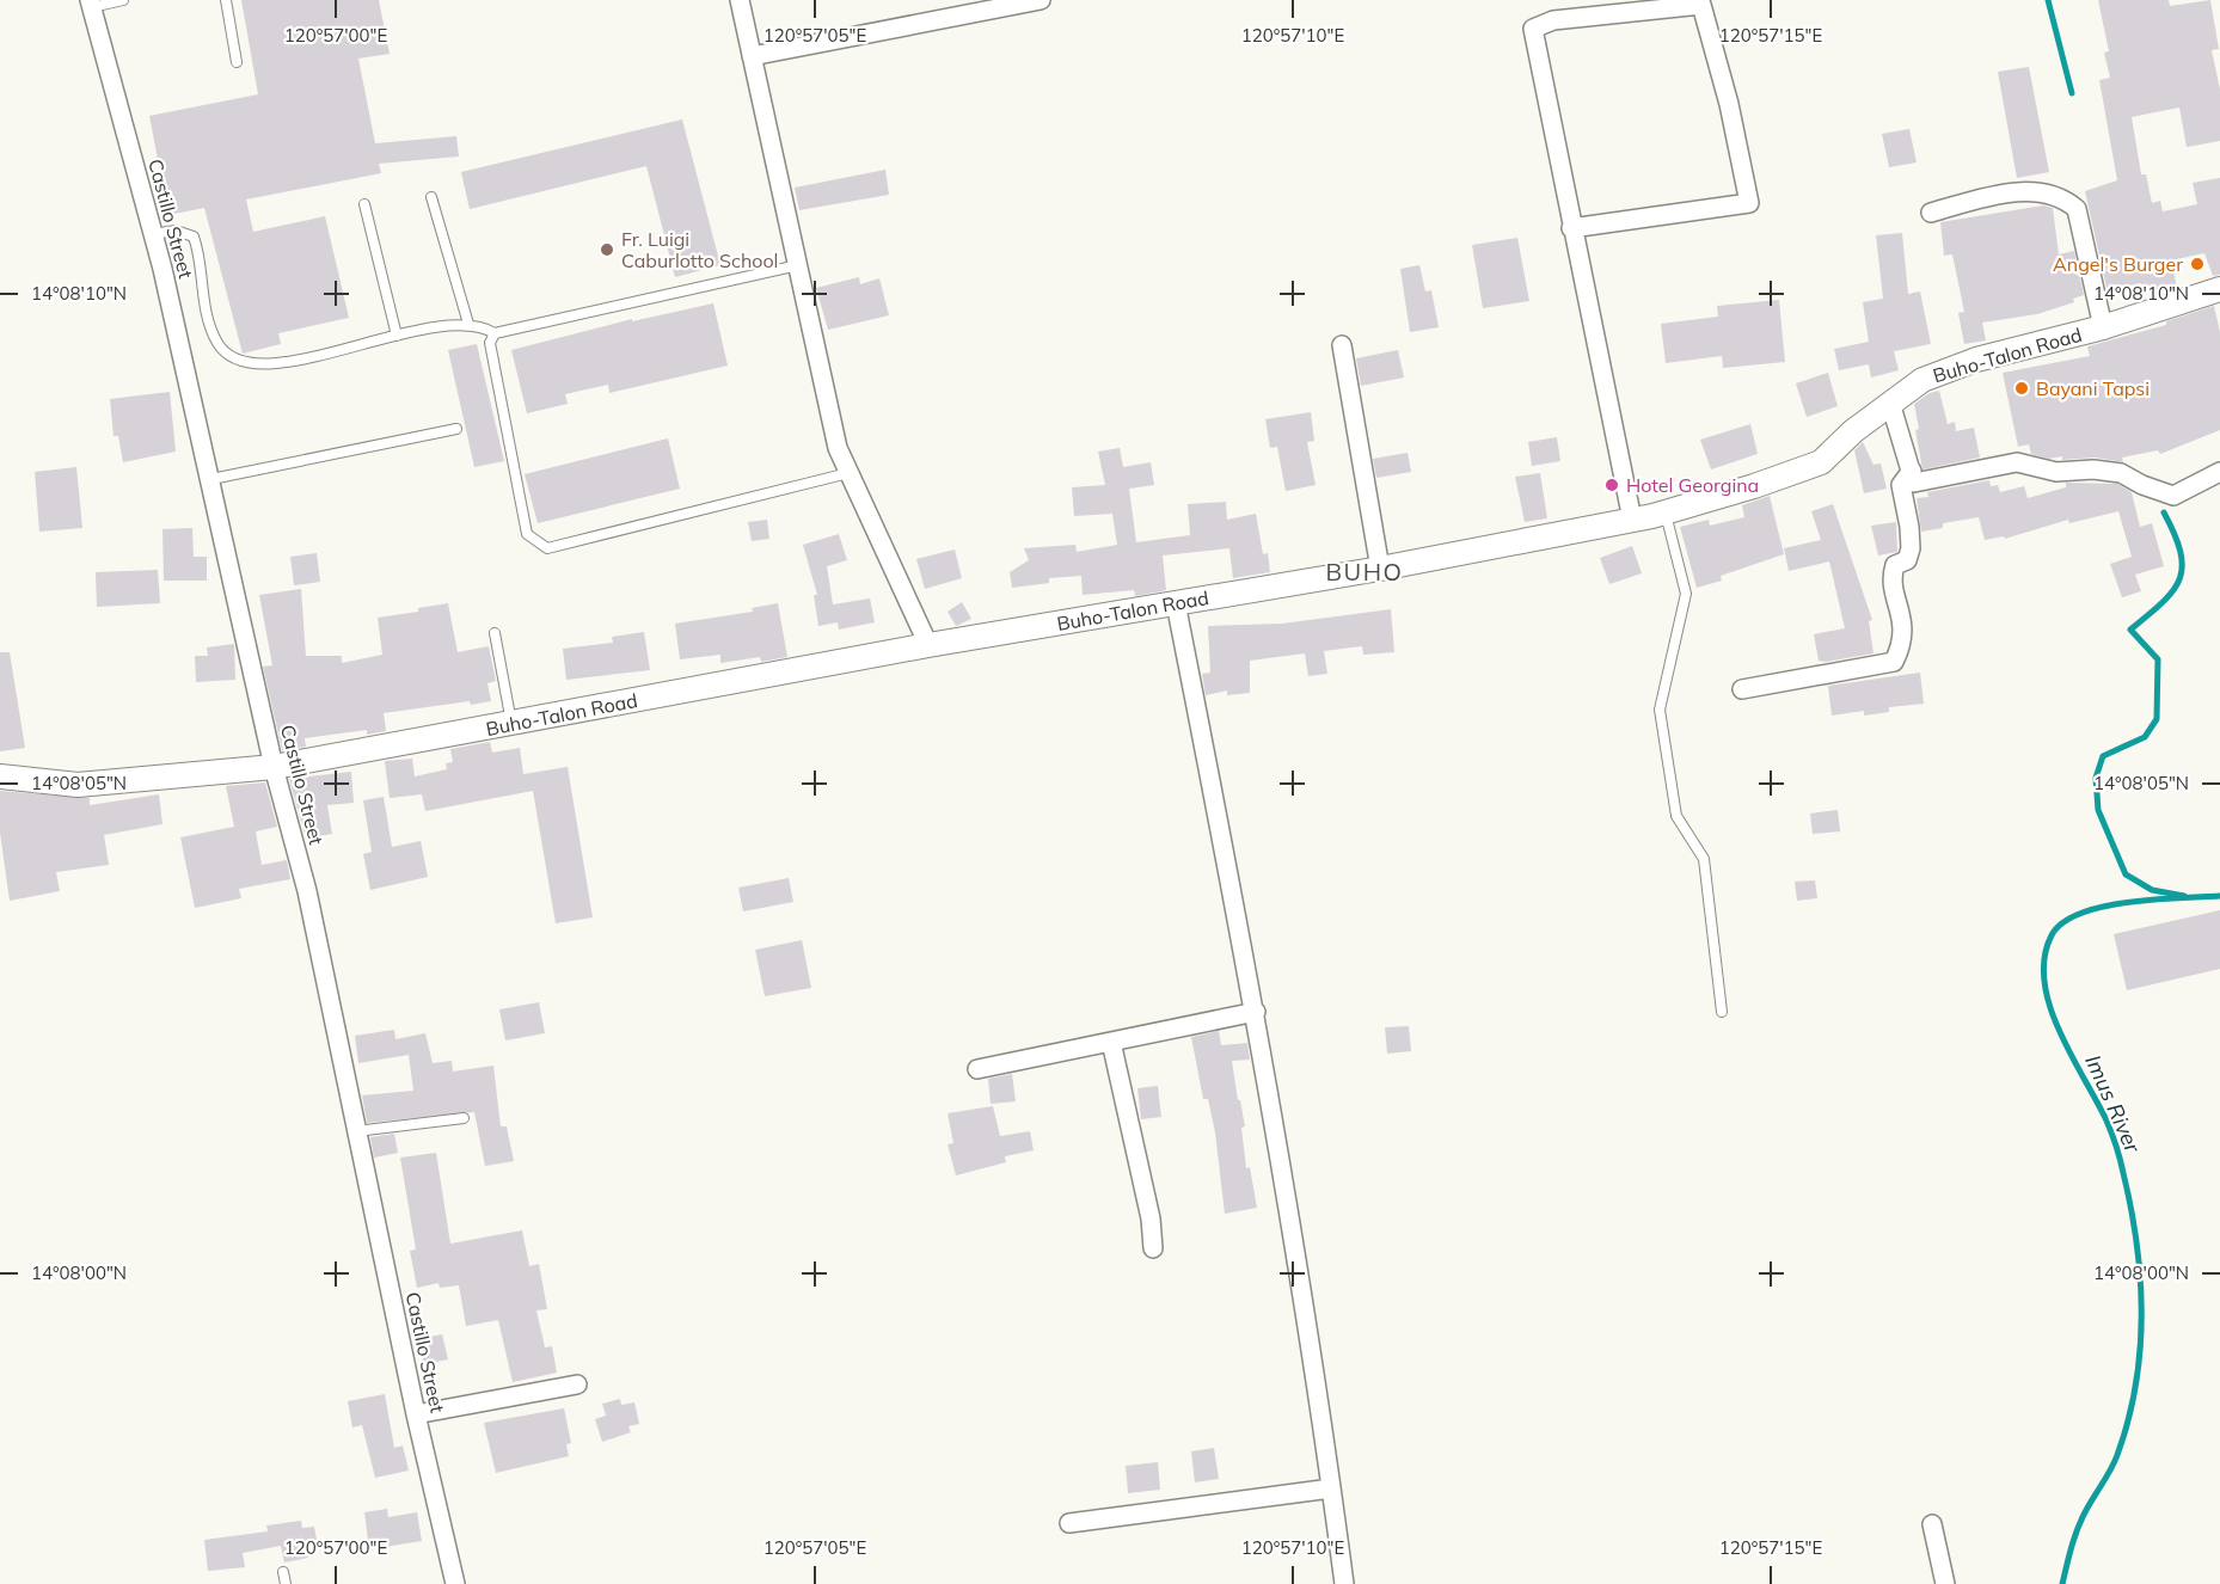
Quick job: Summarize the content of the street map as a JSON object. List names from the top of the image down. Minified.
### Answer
{"streets":{"street":["Castillo Street","Buho-Talon Road"]},"crossings":[["Castillo Street","Buho-Talon Road"]],"districts":["BUHO"],"water":["Imus River"],"places":["Fr. Luigi Caburlotto School","Angel's Burger","Bayani Tapsi","Hotel Georgina"],"coordinates":["120°57'00\"E","120°57'05\"E","120°57'10\"E","120°57'15\"E","14°08'10\"N","14°08'05\"N","14°08'00\"N"]}
